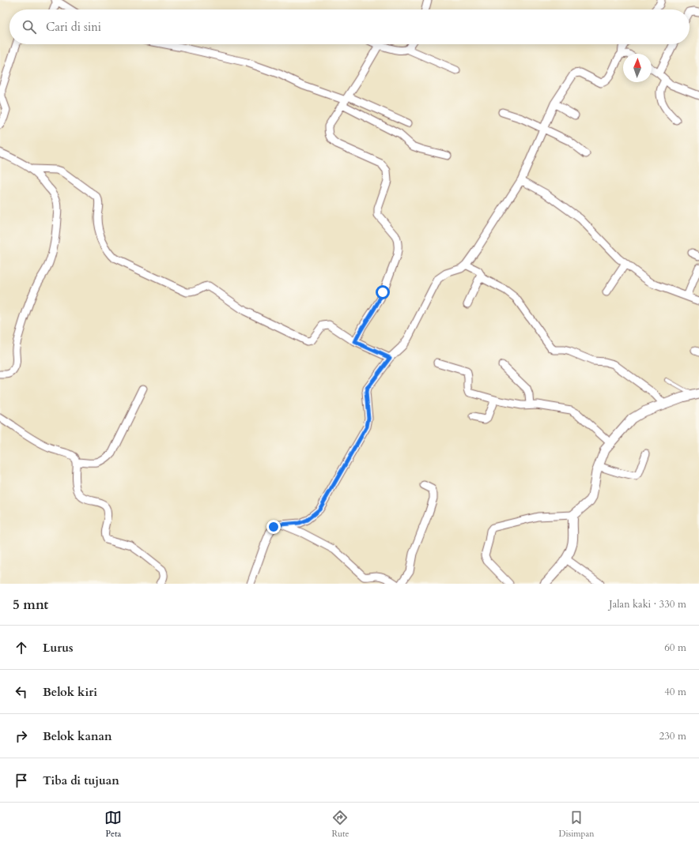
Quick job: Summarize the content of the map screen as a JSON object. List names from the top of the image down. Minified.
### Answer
{"north":"top","page":{"search":"Cari di sini","heading":["5 mnt","Jalan kaki · 330 m"],"list":[["Lurus","60 m"],["Belok kiri","40 m"],["Belok kanan","230 m"],"Tiba di tujuan"],"nav":["Peta","Rute","Disimpan"]}}
